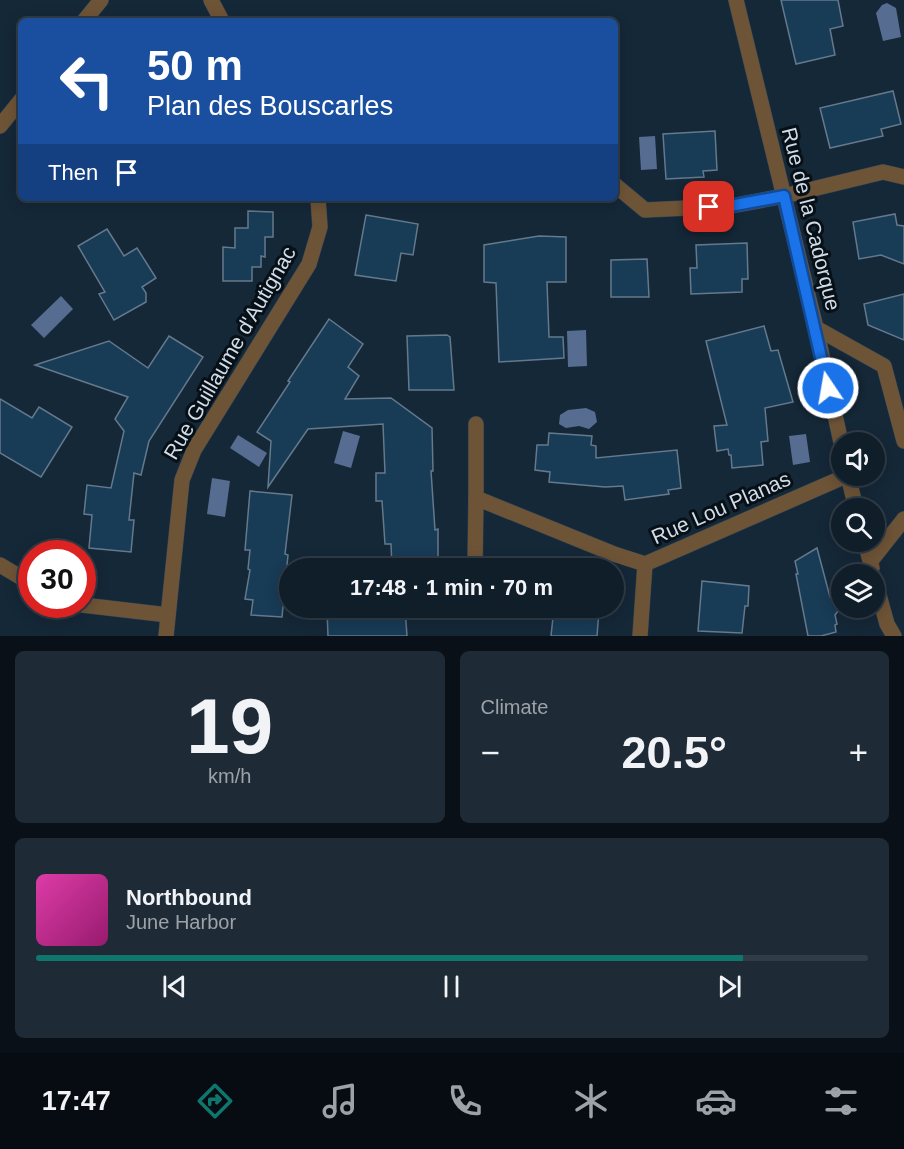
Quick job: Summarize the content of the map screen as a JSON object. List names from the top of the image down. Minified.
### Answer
{"streets":{"street":["Rue de la Cadorque","Rue Guillaume d'Autignac","Rue Lou Planas"]},"page":{"turn":["50 m","Plan des Bouscarles"],"then":"Then","limit":"30","trip":"17:48 · 1 min · 70 m","tile":[["19","km/h"],"Climate"],"heat":["−","20.5°","+"],"song":["Northbound","June Harbor"],"tabs":"17:47"}}
